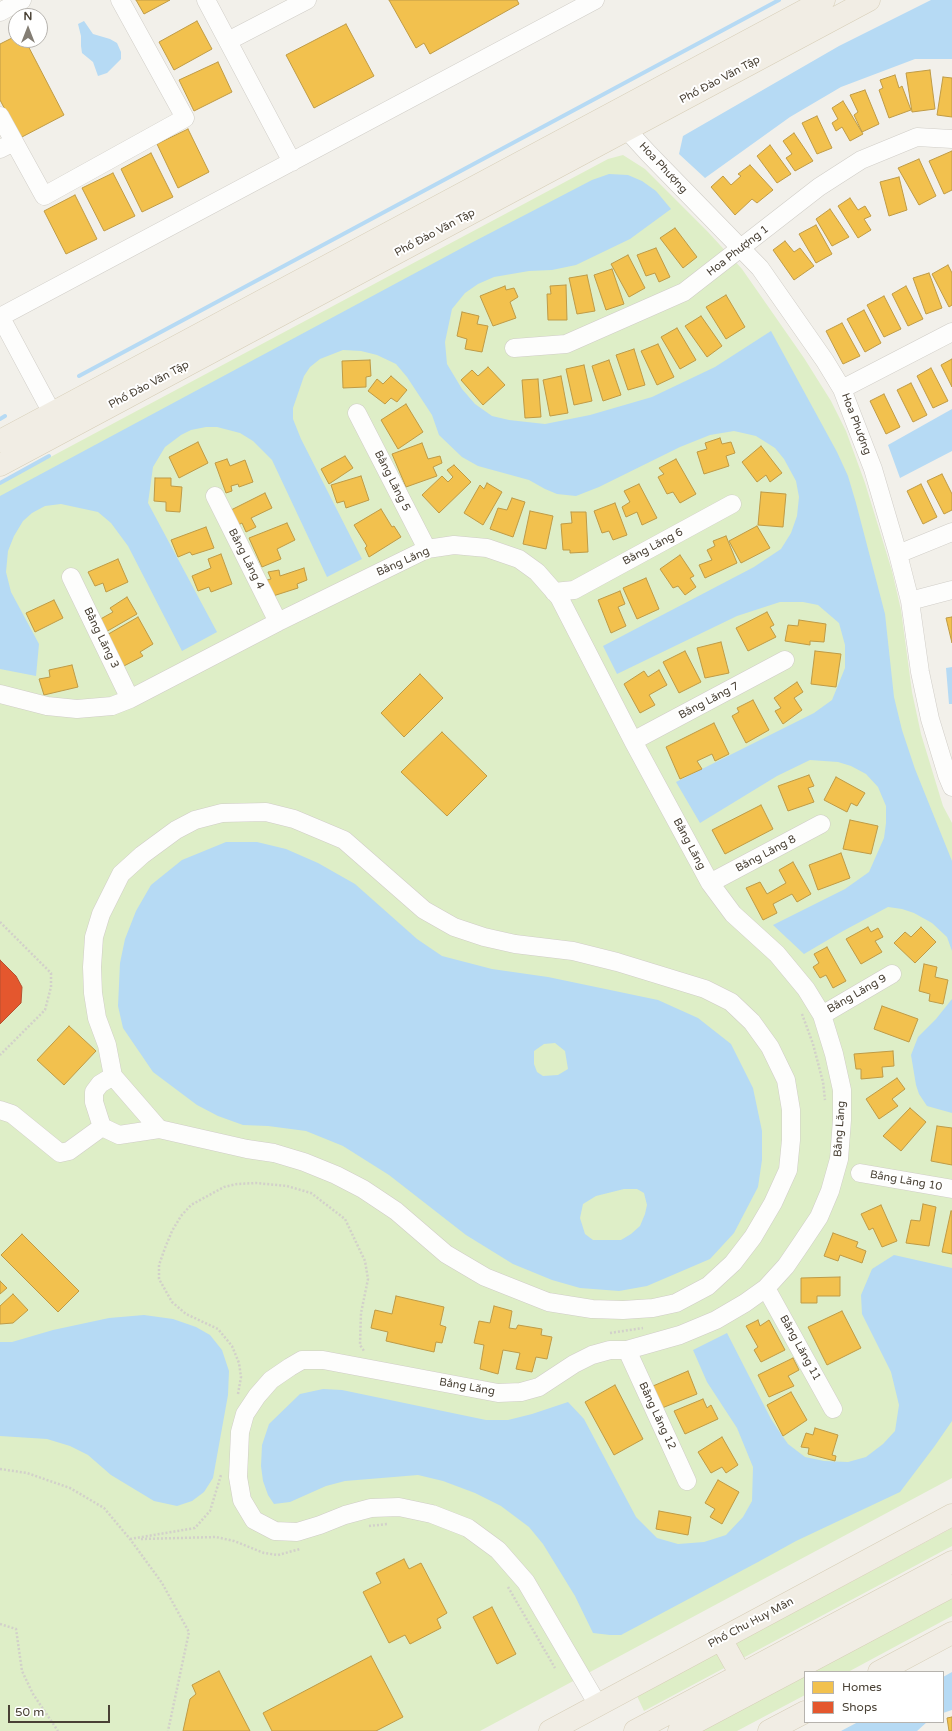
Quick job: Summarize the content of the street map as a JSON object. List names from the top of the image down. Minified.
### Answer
{"streets":{"main road":["Phố Đào Văn Tập","Phố Chu Huy Mân"],"street":["Hoa Phượng","Hoa Phượng 1","Bằng Lăng 5","Bằng Lăng 6","Bằng Lăng 4","Bằng Lăng","Bằng Lăng 3","Bằng Lăng 7","Bằng Lăng 8","Bằng Lăng 9","Bằng Lăng 10","Bằng Lăng 11","Bằng Lăng 12"]},"crossings":[["Phố Đào Văn Tập","Hoa Phượng"],["Hoa Phượng","Hoa Phượng 1"],["Bằng Lăng 5","Bằng Lăng"],["Bằng Lăng 4","Bằng Lăng"],["Bằng Lăng","Bằng Lăng 3"],["Bằng Lăng","Bằng Lăng 7"],["Bằng Lăng","Bằng Lăng 8"],["Bằng Lăng","Bằng Lăng 9"],["Bằng Lăng","Bằng Lăng 11"],["Bằng Lăng","Bằng Lăng 12"],["Bằng Lăng","Phố Chu Huy Mân"]],"legend":["Homes","Shops"],"scale_bar":"50 m","north":"top"}
